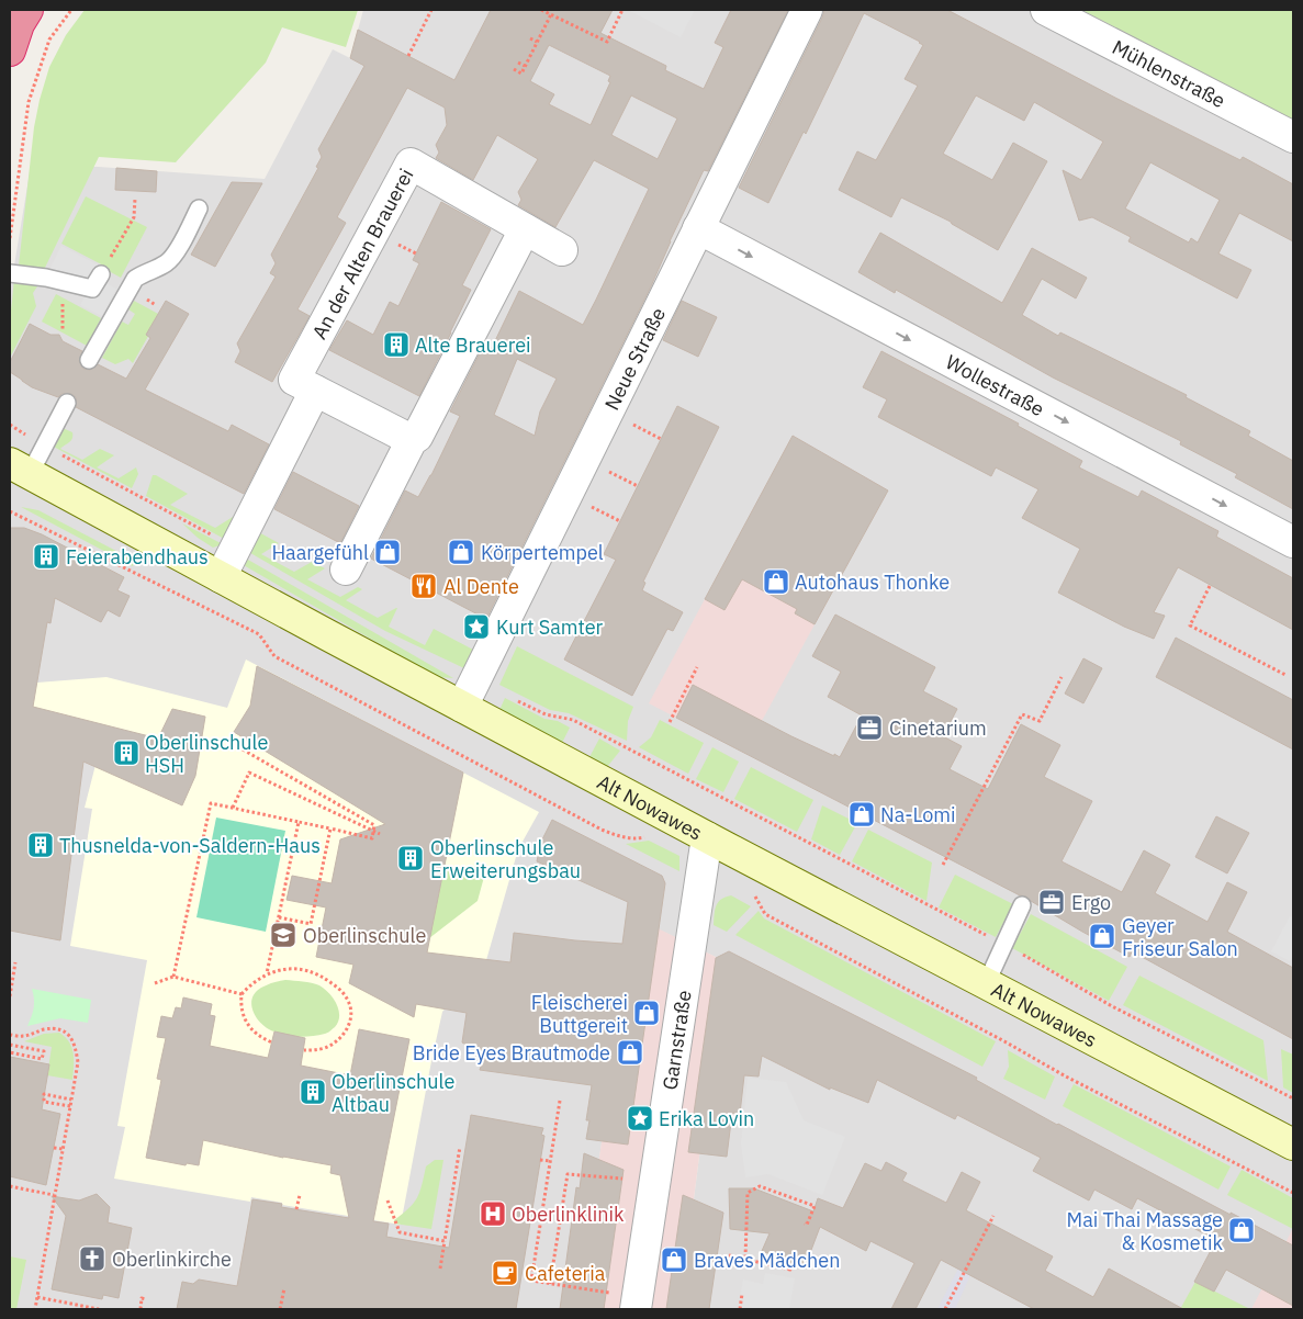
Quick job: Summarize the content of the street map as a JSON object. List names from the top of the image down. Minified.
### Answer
{"streets":{"street":["Mühlenstraße","An der Alten Brauerei","Neue Straße","Wollestraße","Alt Nowawes","Garnstraße"]},"crossings":[["Neue Straße","Wollestraße"],["Neue Straße","Alt Nowawes"],["Alt Nowawes","Garnstraße"]],"one_way":["Wollestraße"],"places":{"building":["Alte Brauerei","Feierabendhaus","Oberlinschule HSH","Thusnelda-von-Saldern-Haus","Oberlinschule Erweiterungsbau","Oberlinschule Altbau"],"shop":["Haargefühl","Körpertempel","Autohaus Thonke","Na-Lomi","Geyer Friseur Salon","Fleischerei Buttgereit","Bride Eyes Brautmode","Mai Thai Massage & Kosmetik","Braves Mädchen"],"restaurant":["Al Dente"],"place":["Kurt Samter","Erika Lovin"],"office":["Cinetarium","Ergo"],"school or university":["Oberlinschule"],"hospital":["Oberlinklinik"],"church":["Oberlinkirche"],"cafe":["Cafeteria"]}}
